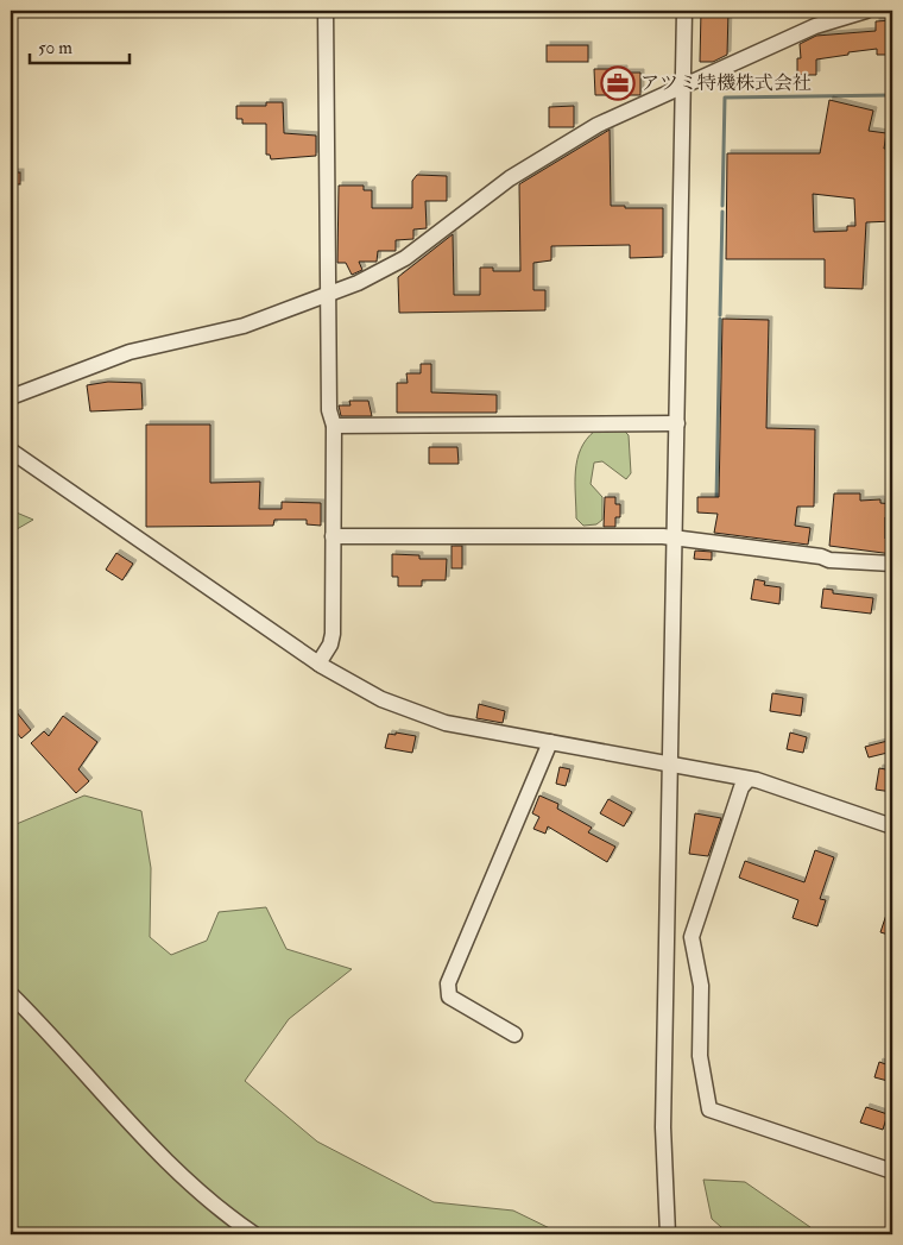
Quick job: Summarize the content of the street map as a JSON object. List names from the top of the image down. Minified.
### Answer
{"places":{"office":["アツミ特機株式会社"]},"scale_bar":"50 m"}
